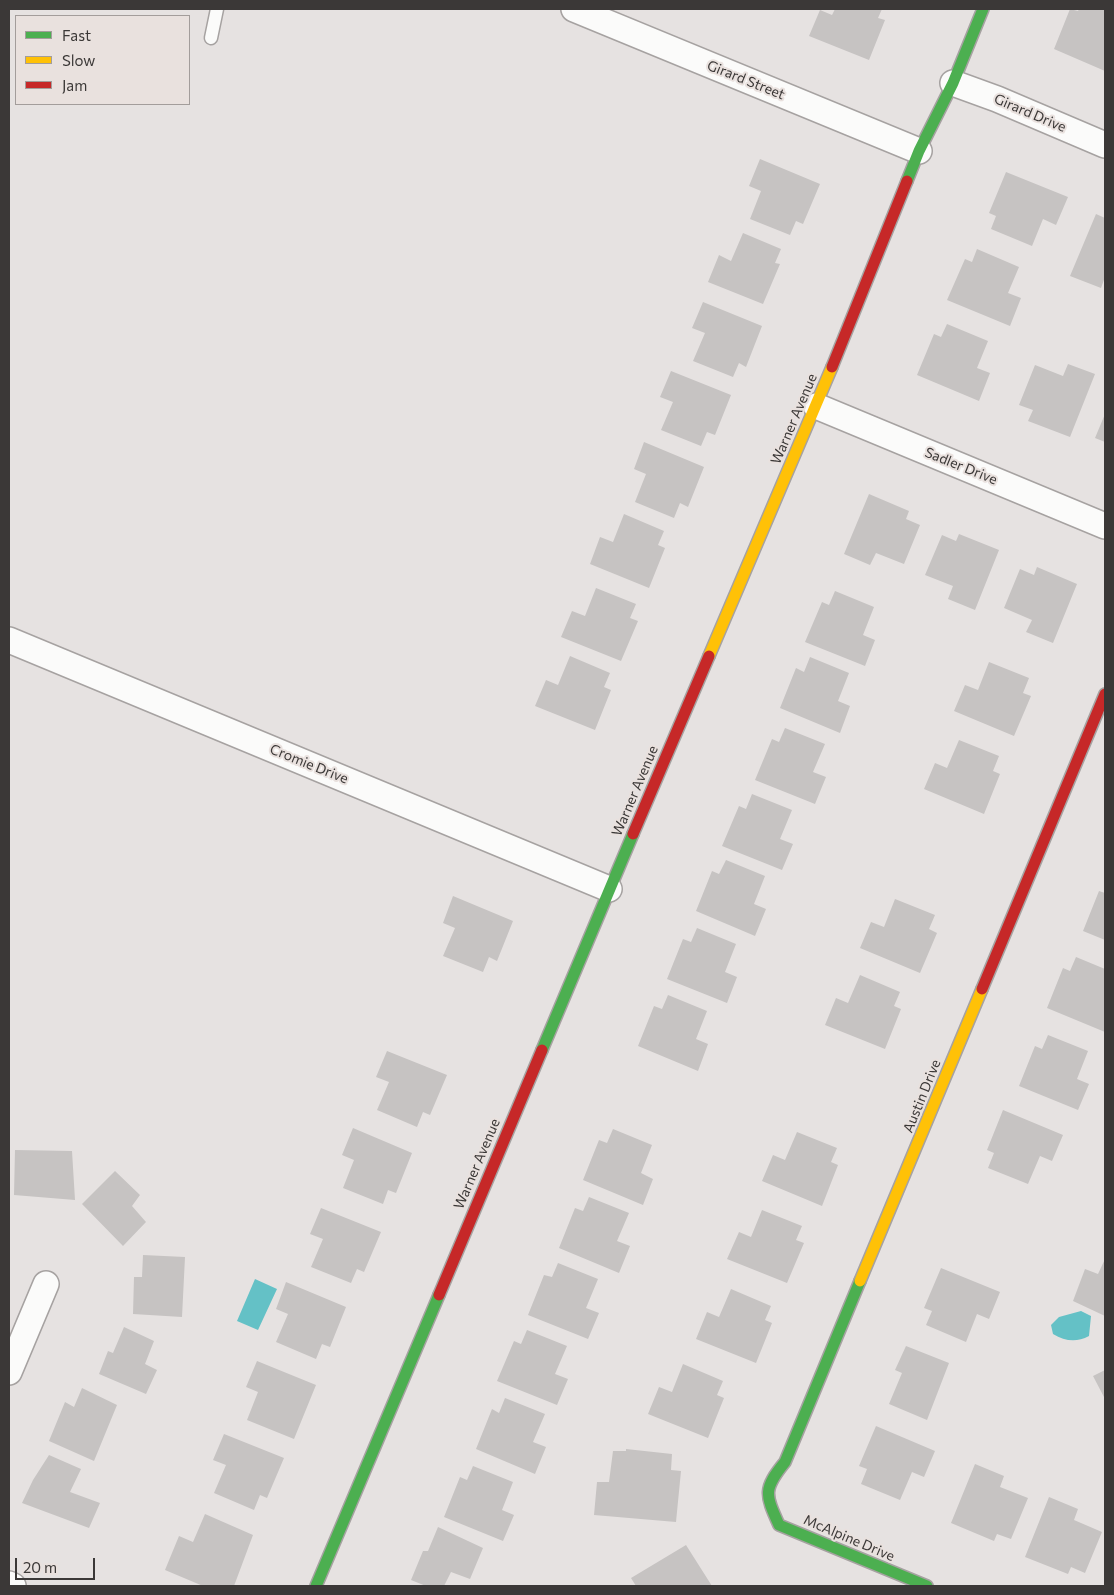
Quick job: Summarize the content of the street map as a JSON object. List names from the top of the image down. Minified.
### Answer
{"streets":{"street":["Girard Street","Girard Drive","Warner Avenue","Sadler Drive","Cromie Drive","Austin Drive","McAlpine Drive"]},"crossings":[["Girard Street","Warner Avenue"],["Girard Drive","Warner Avenue"],["Warner Avenue","Sadler Drive"],["Warner Avenue","Cromie Drive"],["Austin Drive","McAlpine Drive"]],"legend":["Fast","Slow","Jam"],"scale_bar":"20 m"}
